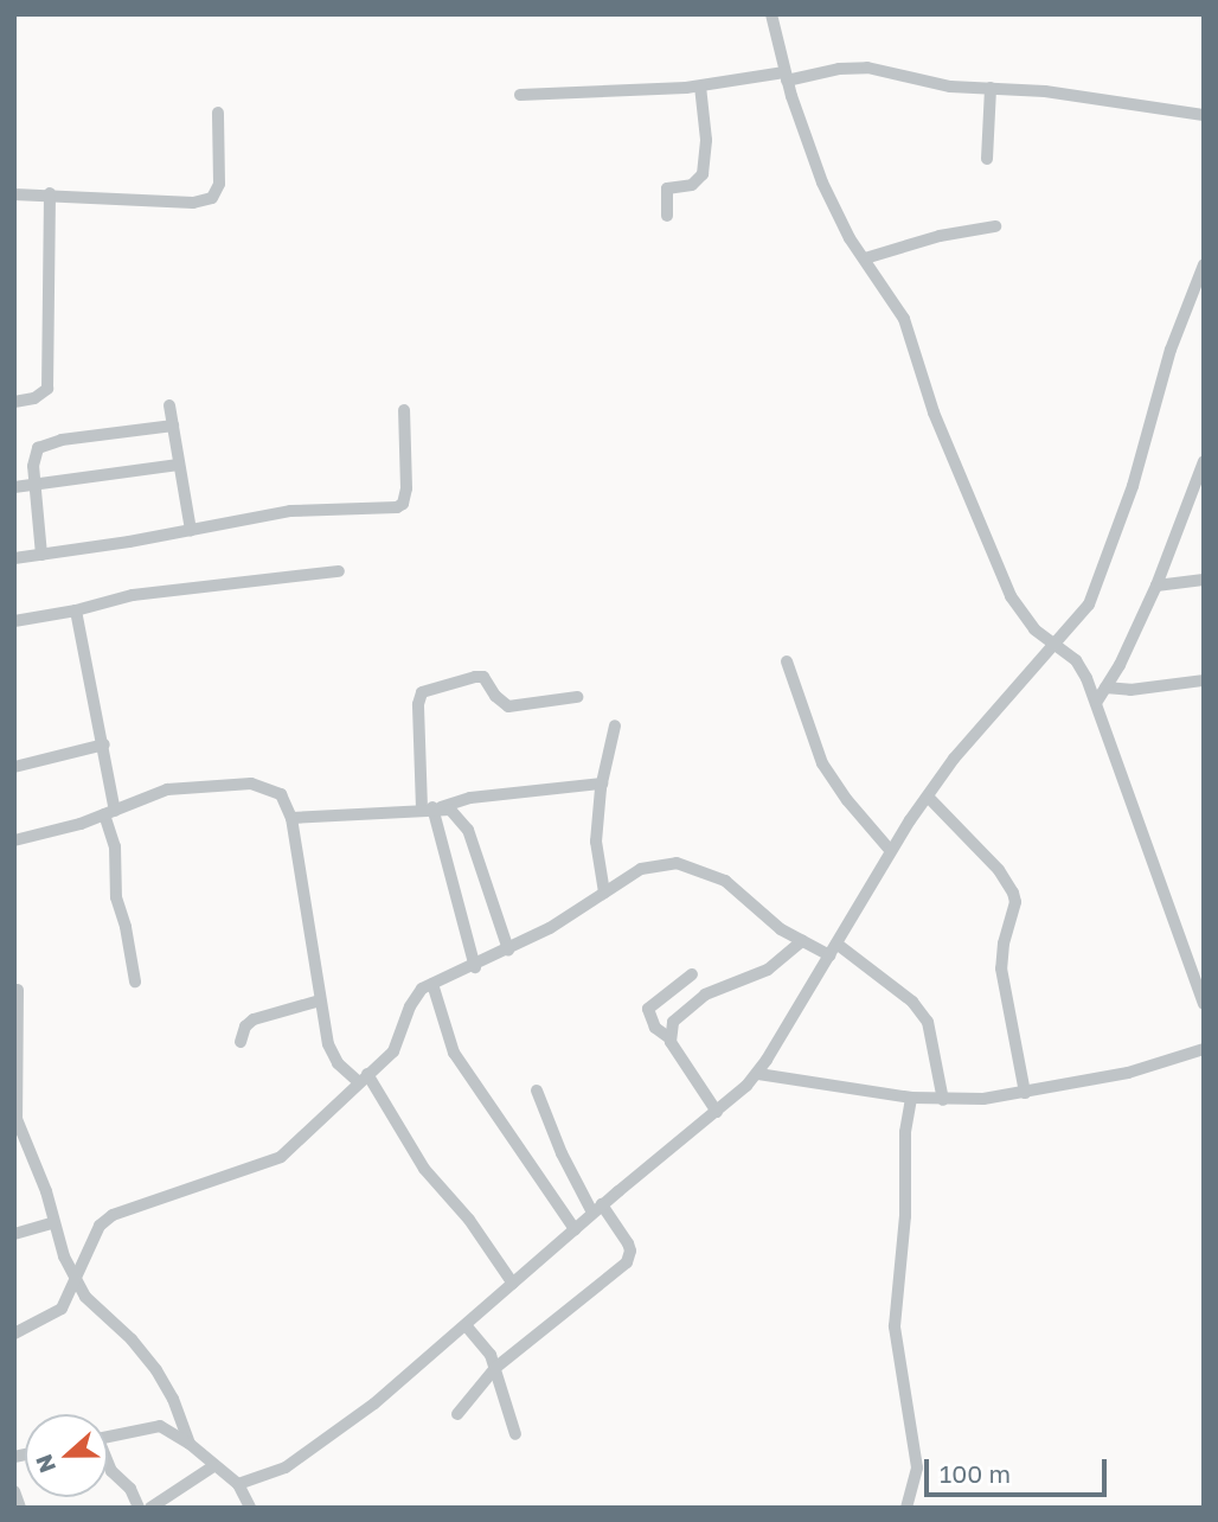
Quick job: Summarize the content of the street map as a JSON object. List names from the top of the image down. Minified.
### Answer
{"scale_bar":"100 m","north":"left"}
